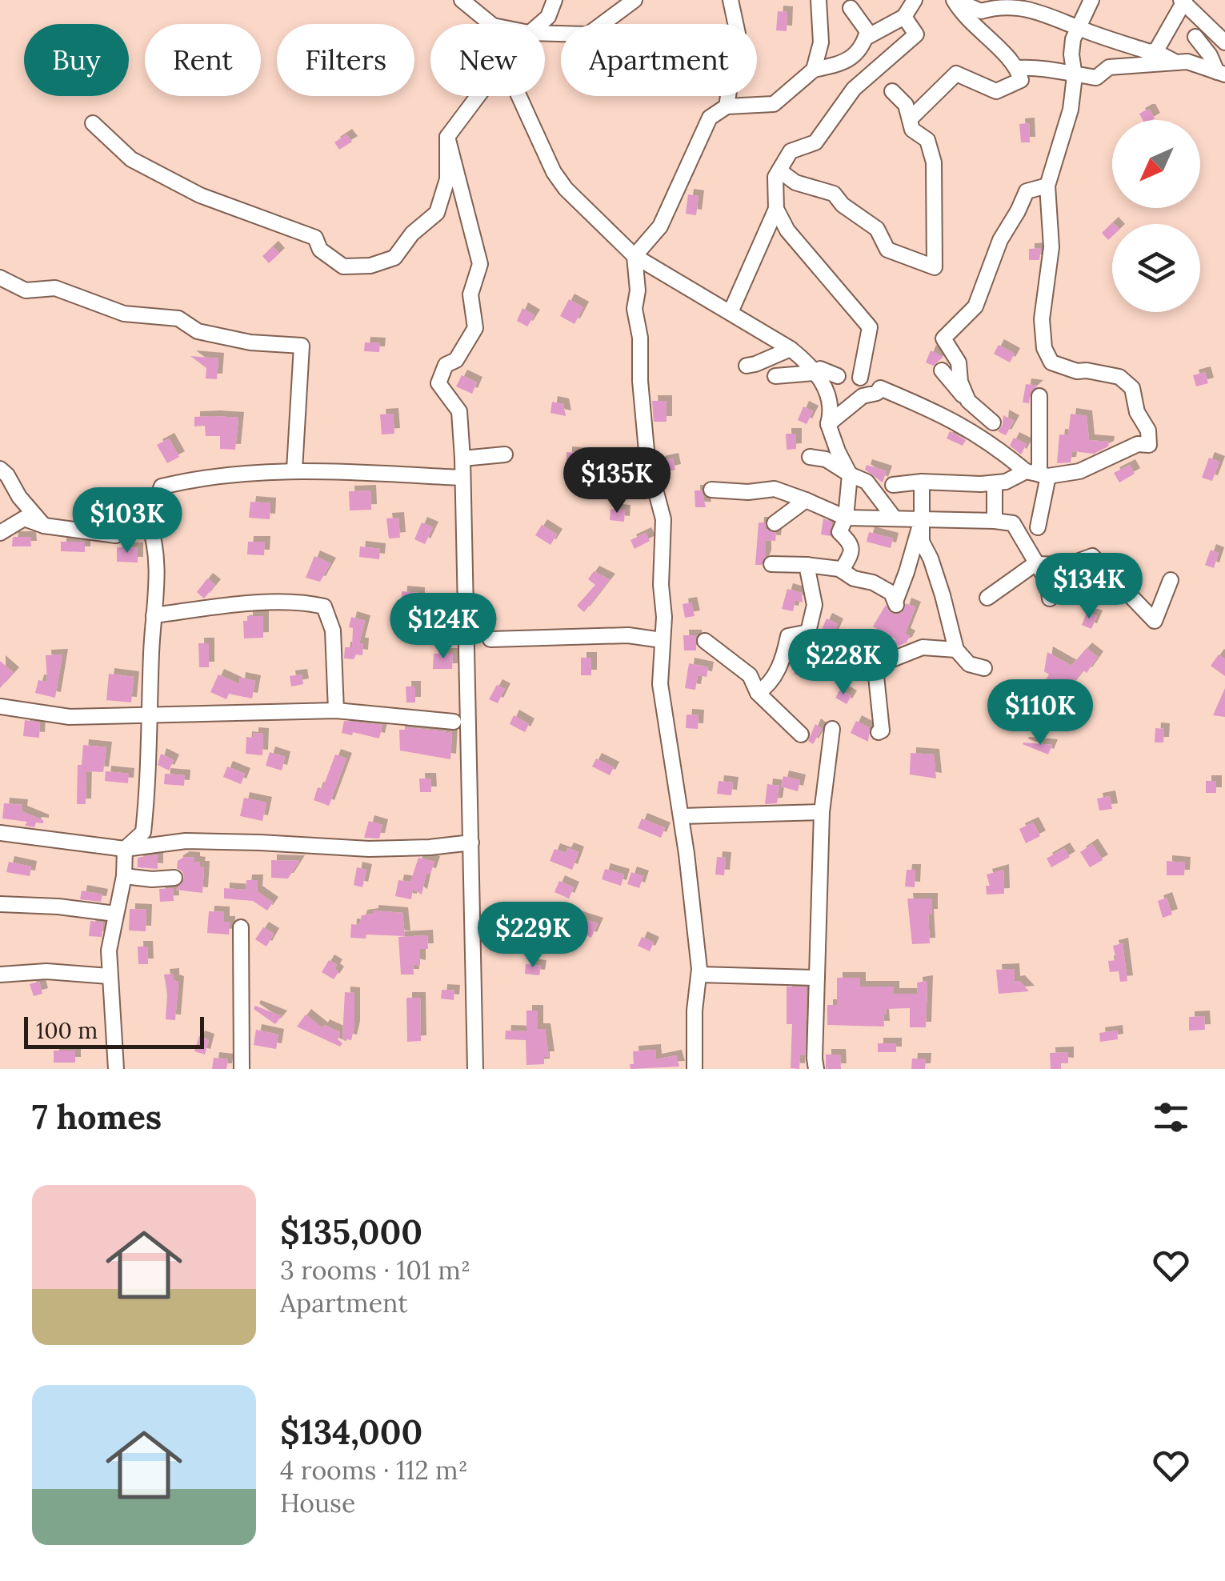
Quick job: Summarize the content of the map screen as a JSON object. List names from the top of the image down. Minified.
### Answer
{"scale_bar":"100 m","north":"bottom left","page":{"chip":["Buy","Rent","Filters","New","Apartment"],"price":["$135K","$103K","$134K","$124K","$228K","$110K","$229K"],"scale":"100 m","heading":"7 homes","list":[{"name":"$135,000","note":"3 rooms · 101 m² · Apartment"},{"name":"$134,000","note":"4 rooms · 112 m² · House"}]}}
